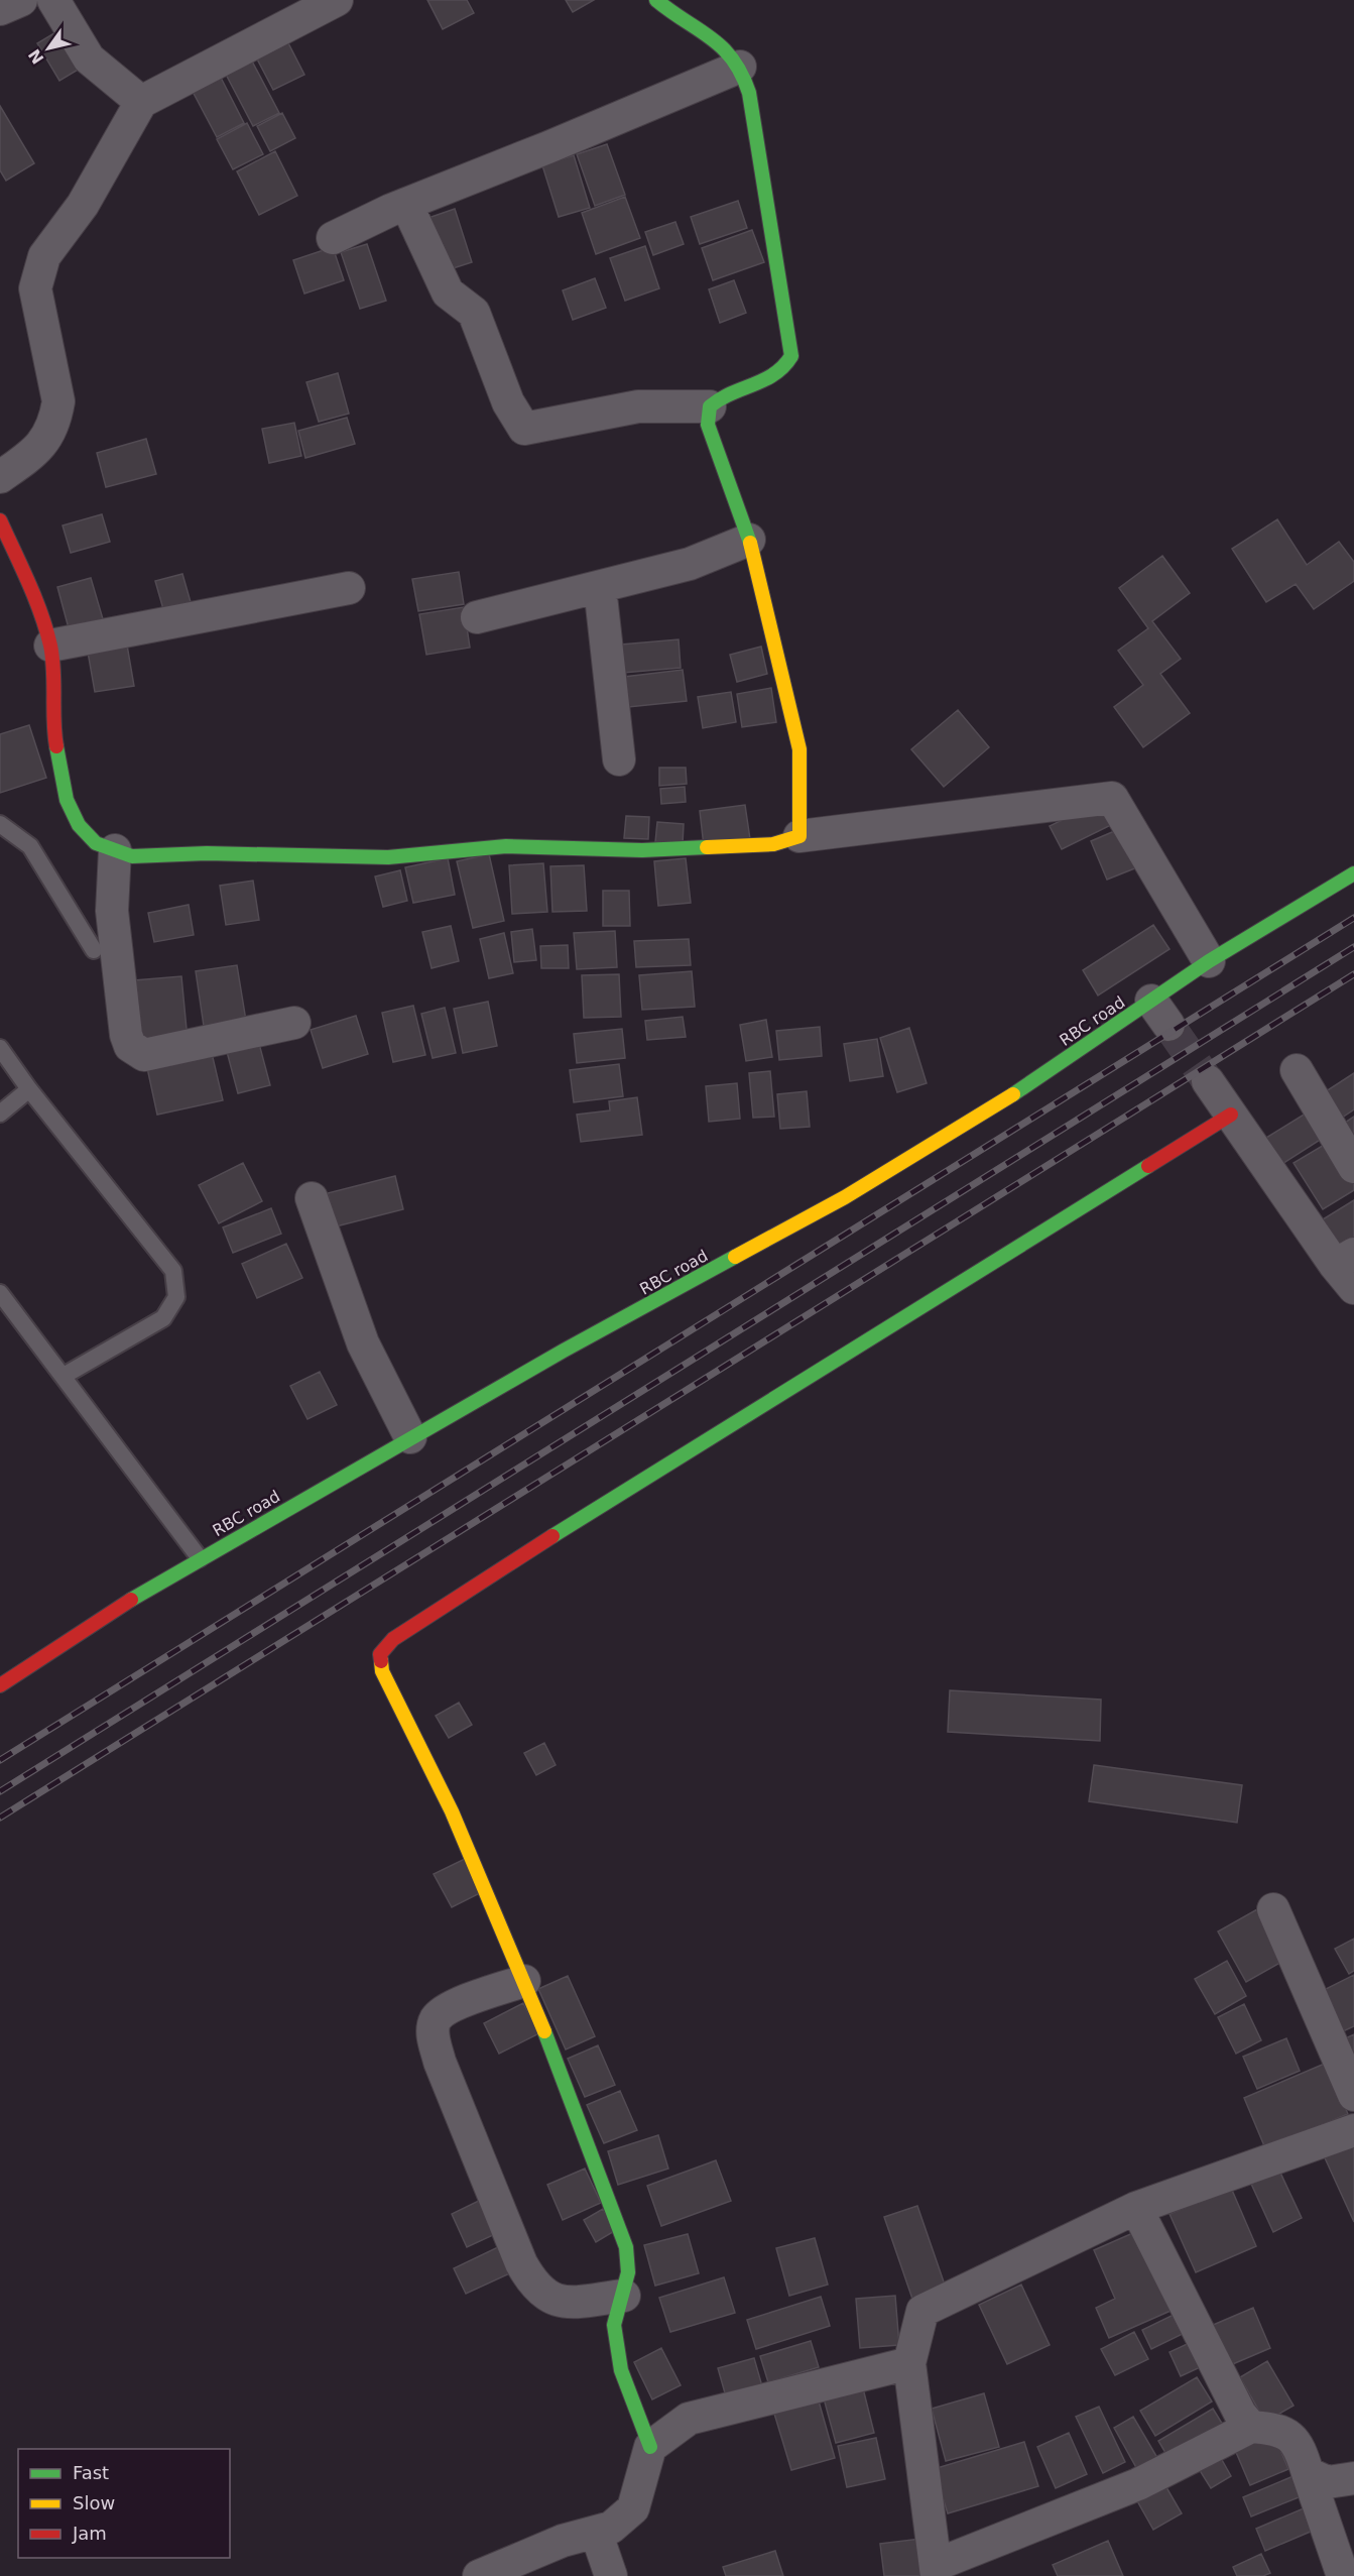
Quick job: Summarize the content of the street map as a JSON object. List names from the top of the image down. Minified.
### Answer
{"streets":{"street":["RBC road"]},"legend":["Fast","Slow","Jam"],"north":"bottom left"}
